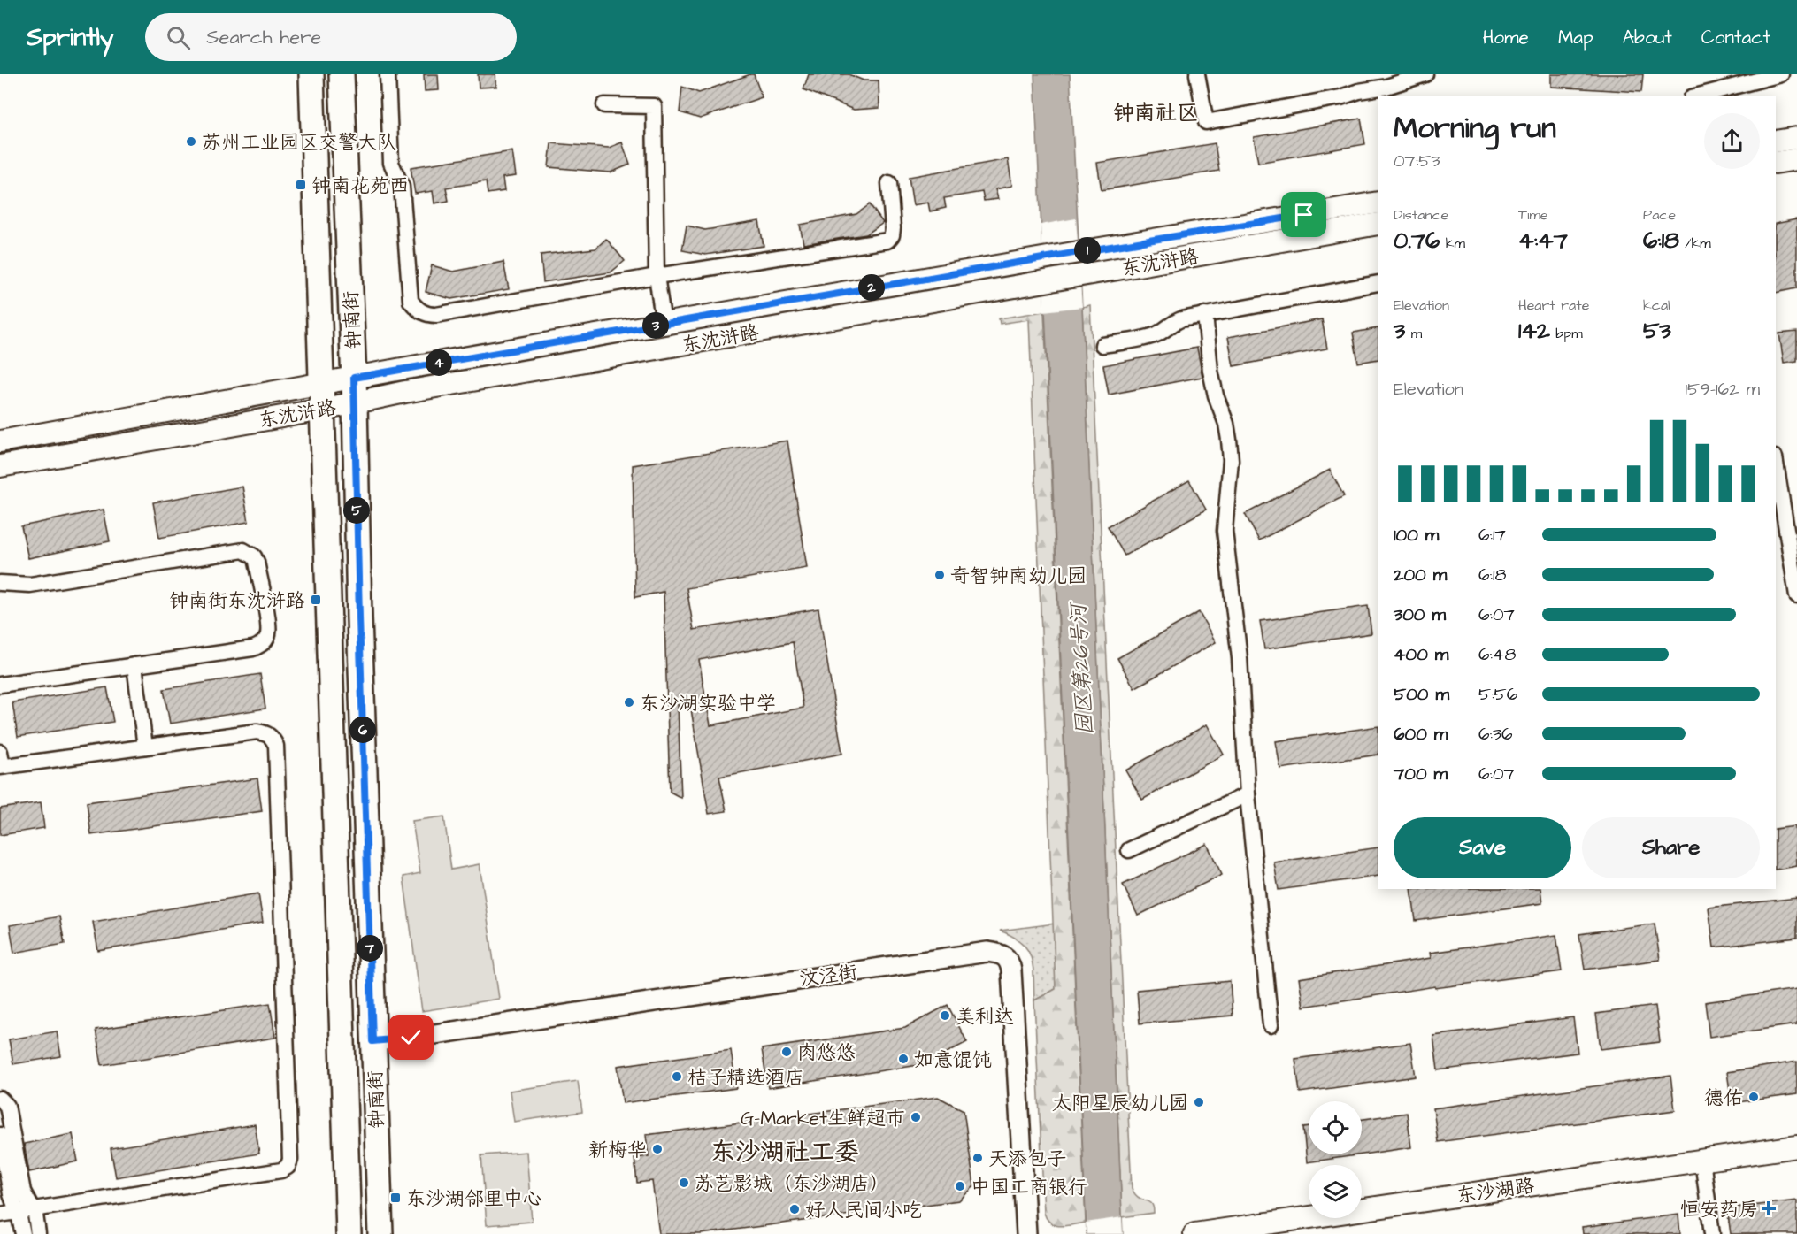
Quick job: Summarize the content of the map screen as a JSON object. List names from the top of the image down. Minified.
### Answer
{"streets":{"main road":["东沈浒路","钟南街","东沙湖路"],"street":["汶泾街"]},"crossings":[["东沈浒路","钟南街"],["钟南街","汶泾街"]],"districts":["钟南社区","东沙湖社工委"],"water":["园区第26号河"],"places":{"other":["苏州工业园区交警大队","奇智钟南幼儿园","东沙湖实验中学","美利达","肉悠悠","如意馄饨","桔子精选酒店","德佑","太阳星辰幼儿园","G-Market生鲜超市","新梅华","天添包子","苏艺影城（东沙湖店）","中国工商银行","好人民间小吃"],"transit":["钟南花苑西","钟南街东沈浒路","东沙湖邻里中心"],"health":["恒安药房"]},"page":{"header":"Sprintly","search":"Search here","nav":["Home","Map","About","Contact"],"heading":["Morning run","07:53"],"stats":[["Distance","0.76 km"],["Time","4:47"],["Pace","6:18 /km"],["Elevation","3 m"],["Heart rate","142 bpm"],["kcal","53"]],"pins":["1","2","3","4","5","6","7"],"chart":["Elevation","159–162 m"],"list":[{"name":"100 m","note":"6:17"},{"name":"200 m","note":"6:18"},{"name":"300 m","note":"6:07"},{"name":"400 m","note":"6:48"},{"name":"500 m","note":"5:56"},{"name":"600 m","note":"6:36"},{"name":"700 m","note":"6:07"}],"buttons":["Save","Share"]}}
